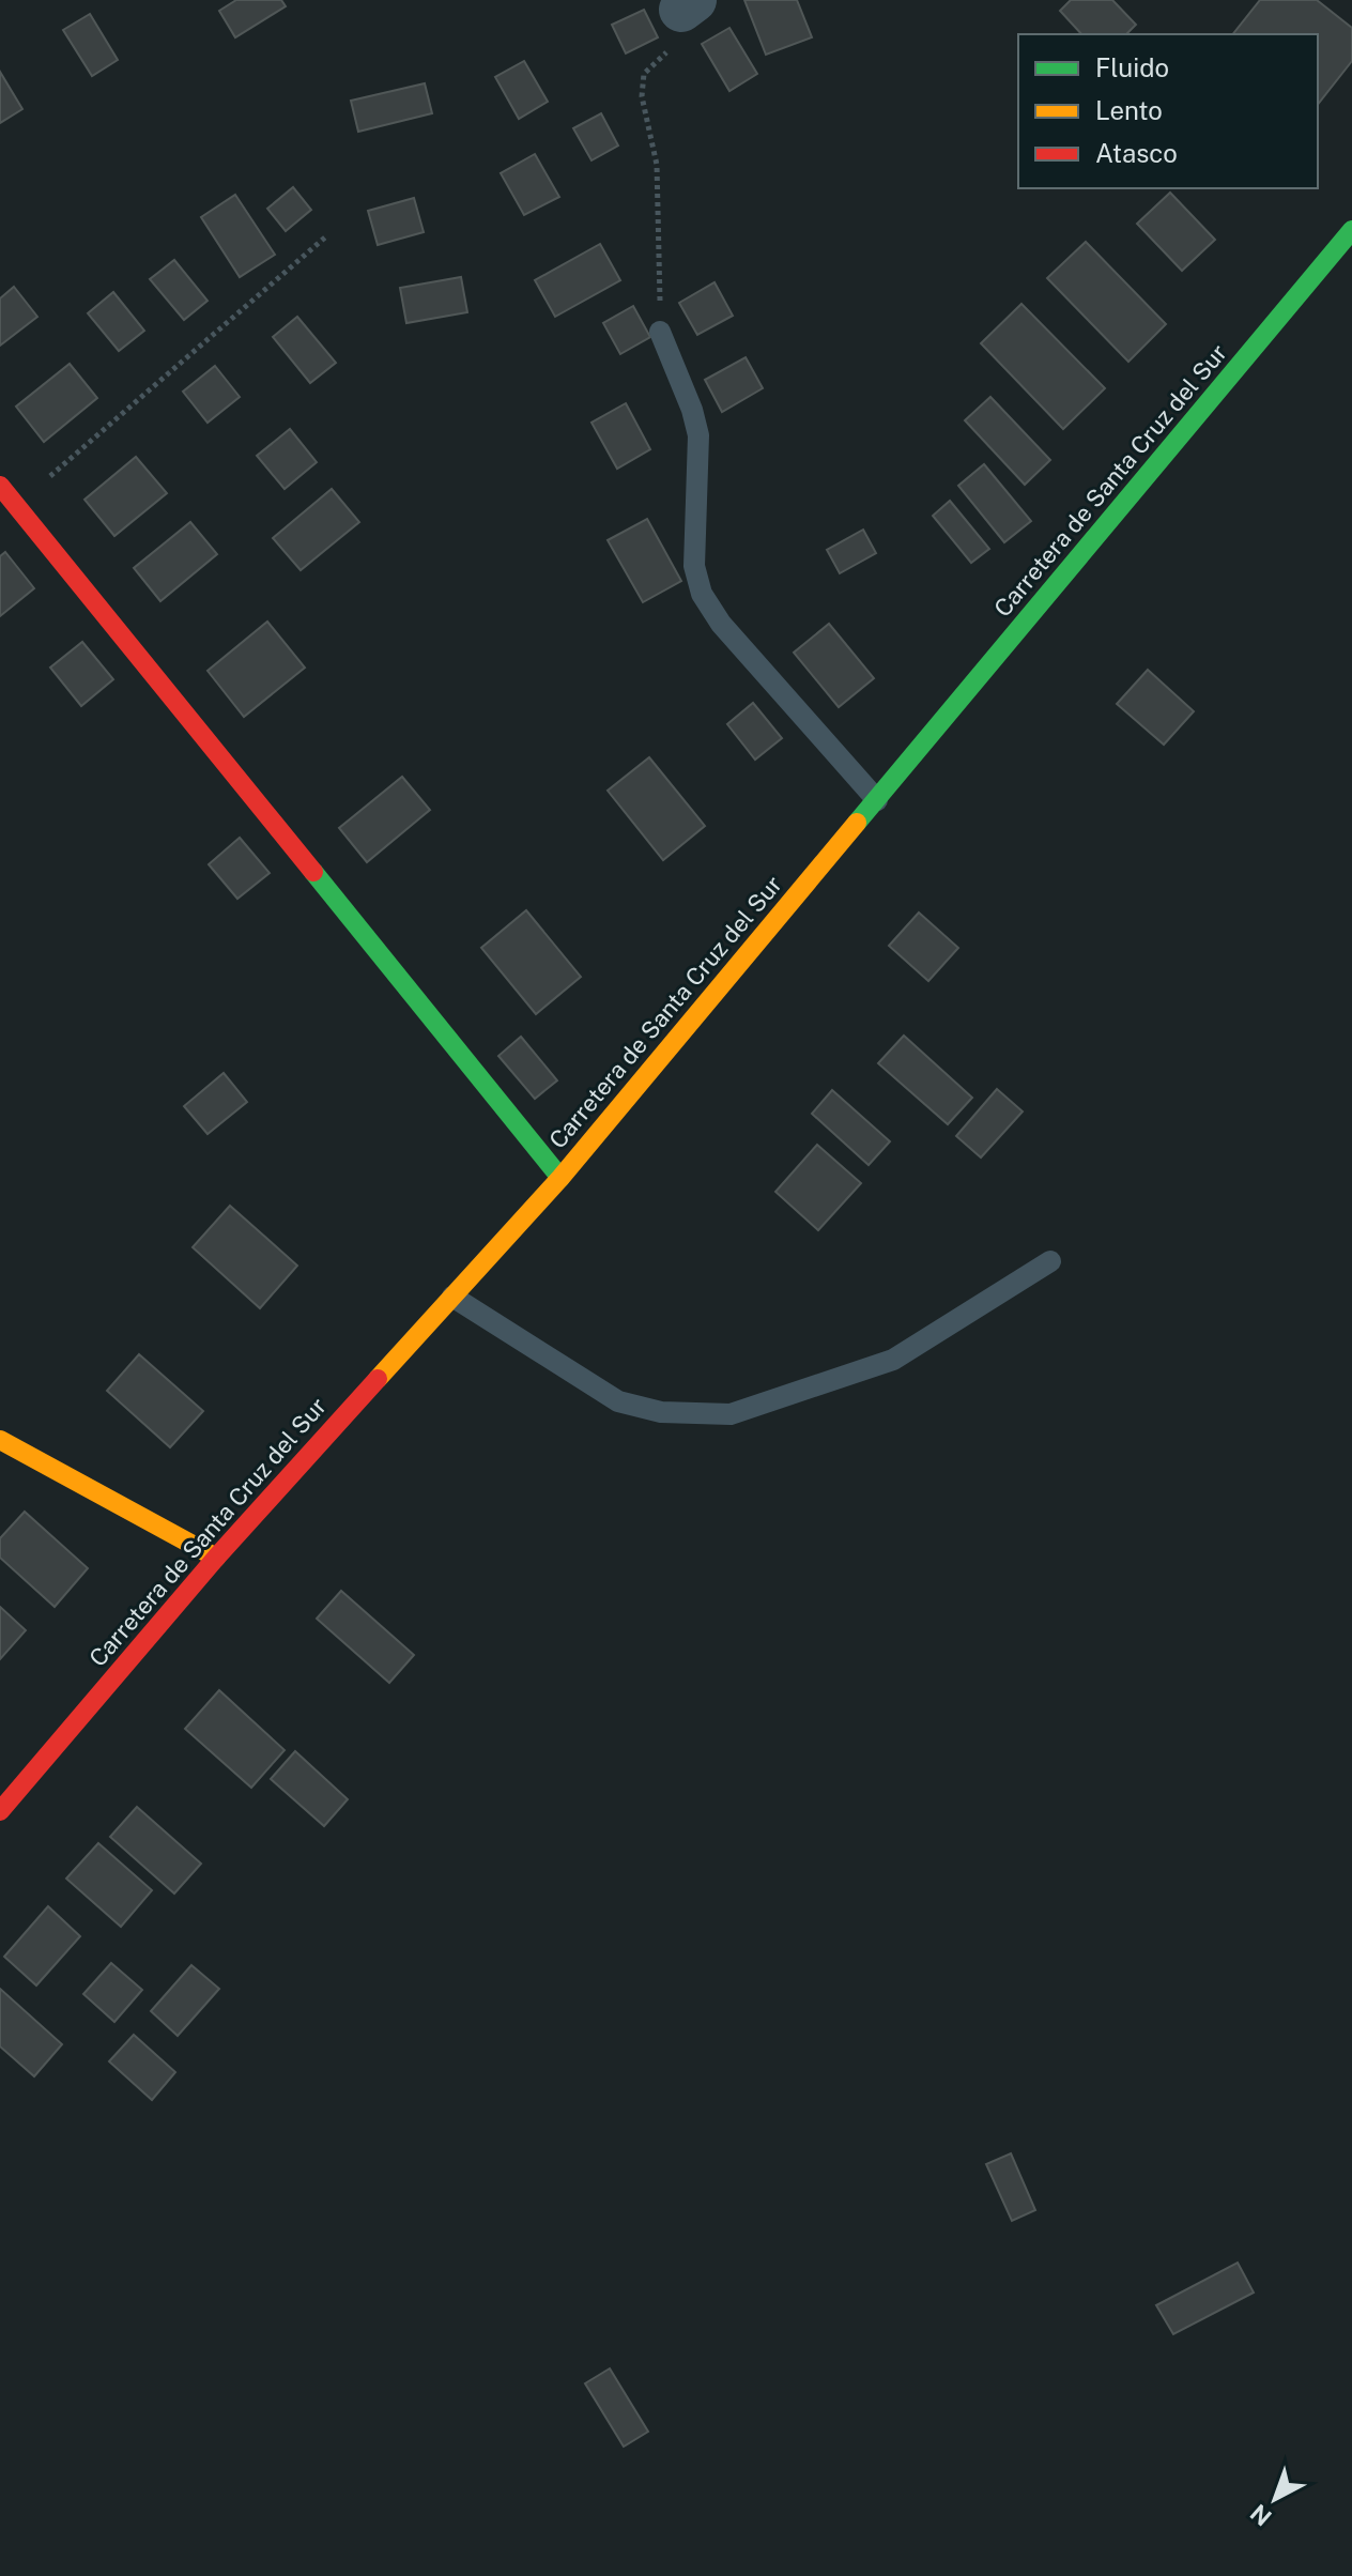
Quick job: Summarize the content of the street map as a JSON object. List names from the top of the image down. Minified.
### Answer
{"streets":{"main road":["Carretera de Santa Cruz del Sur"]},"legend":["Fluido","Lento","Atasco"],"north":"bottom left"}
